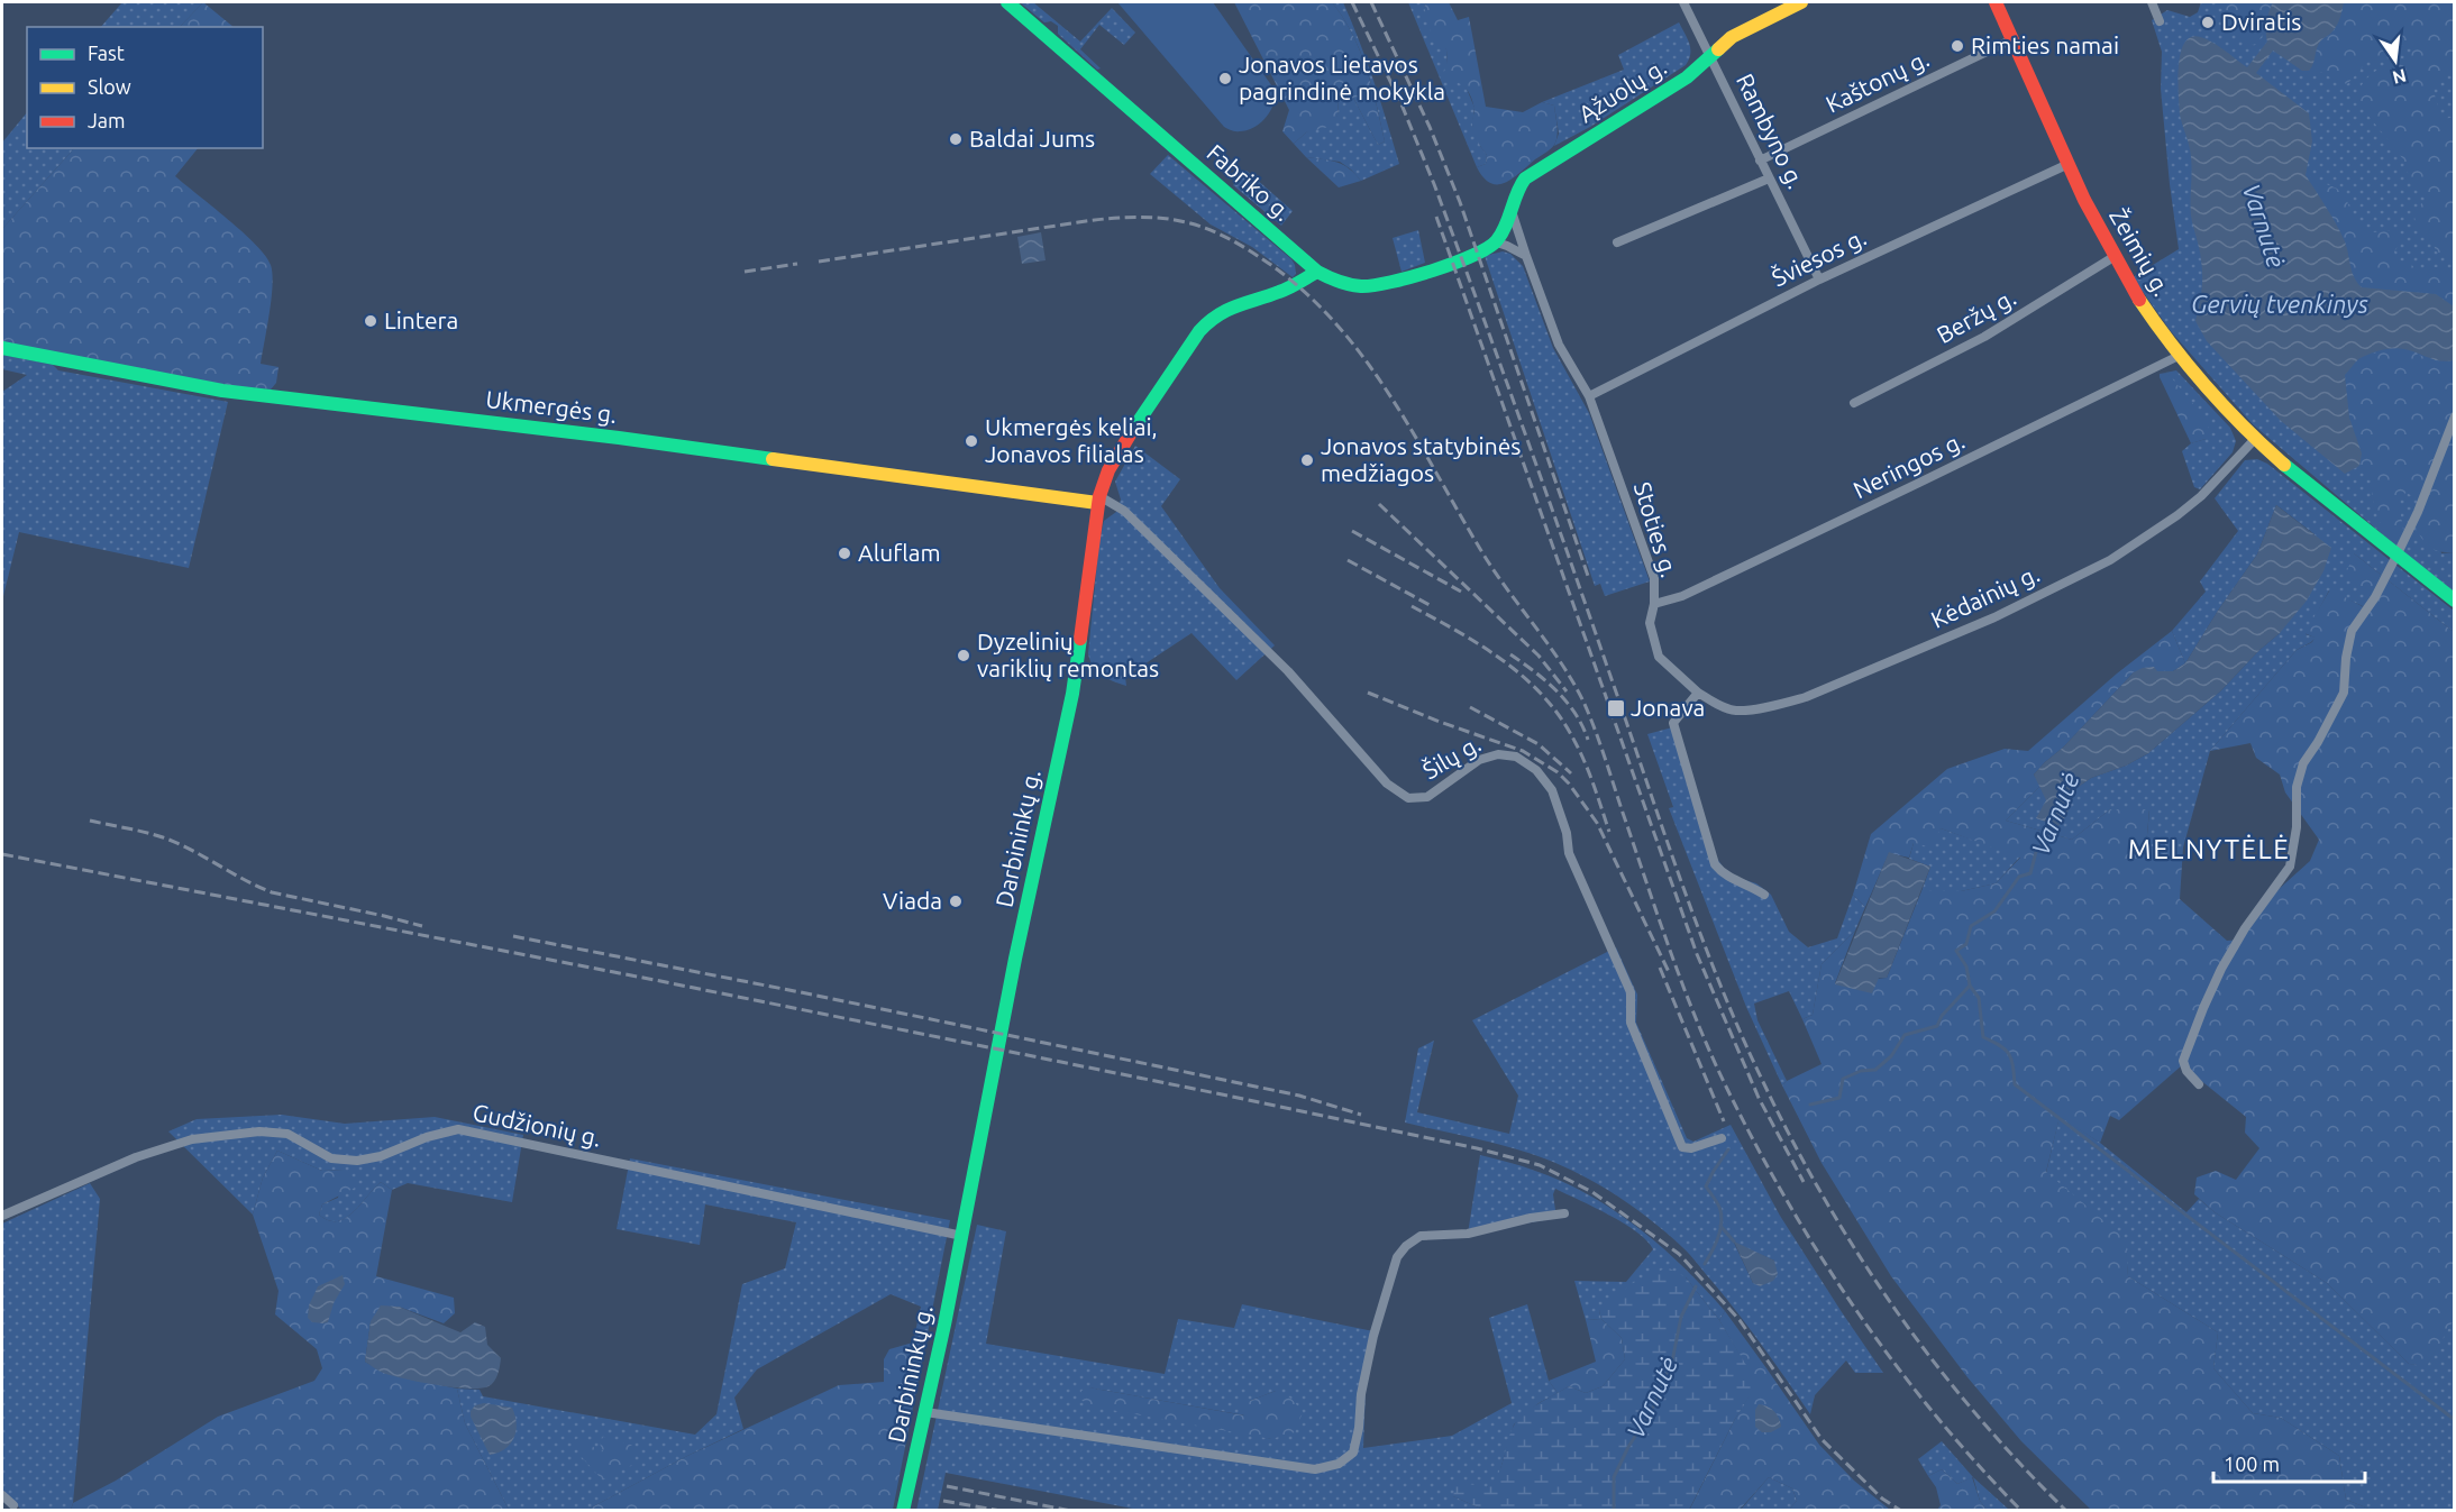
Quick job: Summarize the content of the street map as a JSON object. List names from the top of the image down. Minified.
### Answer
{"streets":{"main road":["Ąžuolų g.","Fabriko g.","Žeimių g.","Ukmergės g.","Darbininkų g."],"street":["Kaštonų g.","Rambyno g.","Šviesos g.","Beržų g.","Neringos g.","Stoties g.","Kėdainių g.","Šilų g.","Gudžionių g."]},"crossings":[["Kaštonų g.","Rambyno g."],["Kaštonų g.","Žeimių g."],["Ąžuolų g.","Rambyno g."],["Ąžuolų g.","Fabriko g."],["Ąžuolų g.","Stoties g."],["Rambyno g.","Šviesos g."],["Fabriko g.","Darbininkų g."],["Žeimių g.","Šviesos g."],["Žeimių g.","Beržų g."],["Žeimių g.","Neringos g."],["Žeimių g.","Kėdainių g."],["Šviesos g.","Stoties g."],["Ukmergės g.","Šilų g."],["Ukmergės g.","Darbininkų g."],["Neringos g.","Stoties g."],["Stoties g.","Kėdainių g."],["Šilų g.","Darbininkų g."],["Darbininkų g.","Gudžionių g."]],"districts":["MELNYTĖLĖ"],"water":["Varnutė","Gervių tvenkinys"],"places":{"other":["Dviratis","Rimties namai","Jonavos Lietavos pagrindinė mokykla","Baldai Jums","Lintera","Ukmergės keliai, Jonavos filialas","Jonavos statybinės medžiagos","Aluflam","Dyzelinių variklių remontas","Viada"],"transit":["Jonava"]},"legend":["Fast","Slow","Jam"],"scale_bar":"100 m","north":"bottom"}
